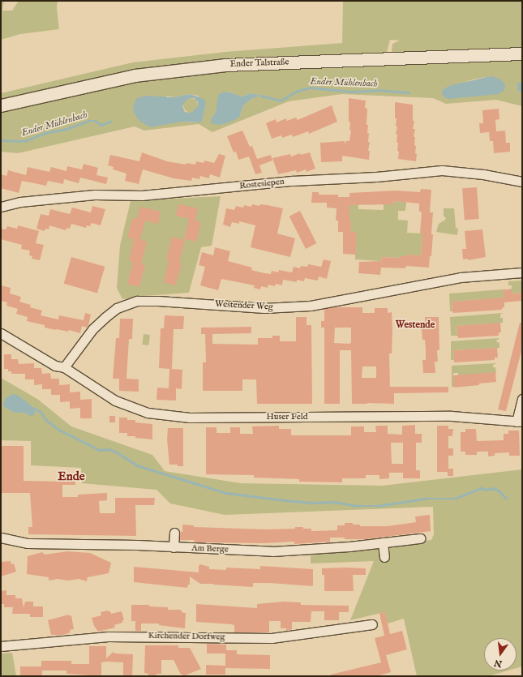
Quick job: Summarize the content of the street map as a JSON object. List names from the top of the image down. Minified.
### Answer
{"streets":{"main road":["Ender Talstraße"],"street":["Rostesiepen","Westender Weg","Huser Feld","Am Berge","Kirchender Dorfweg"]},"crossings":[["Westender Weg","Huser Feld"]],"districts":["Westende","Ende"],"water":["Ender Mühlenbach"],"north":"bottom"}
